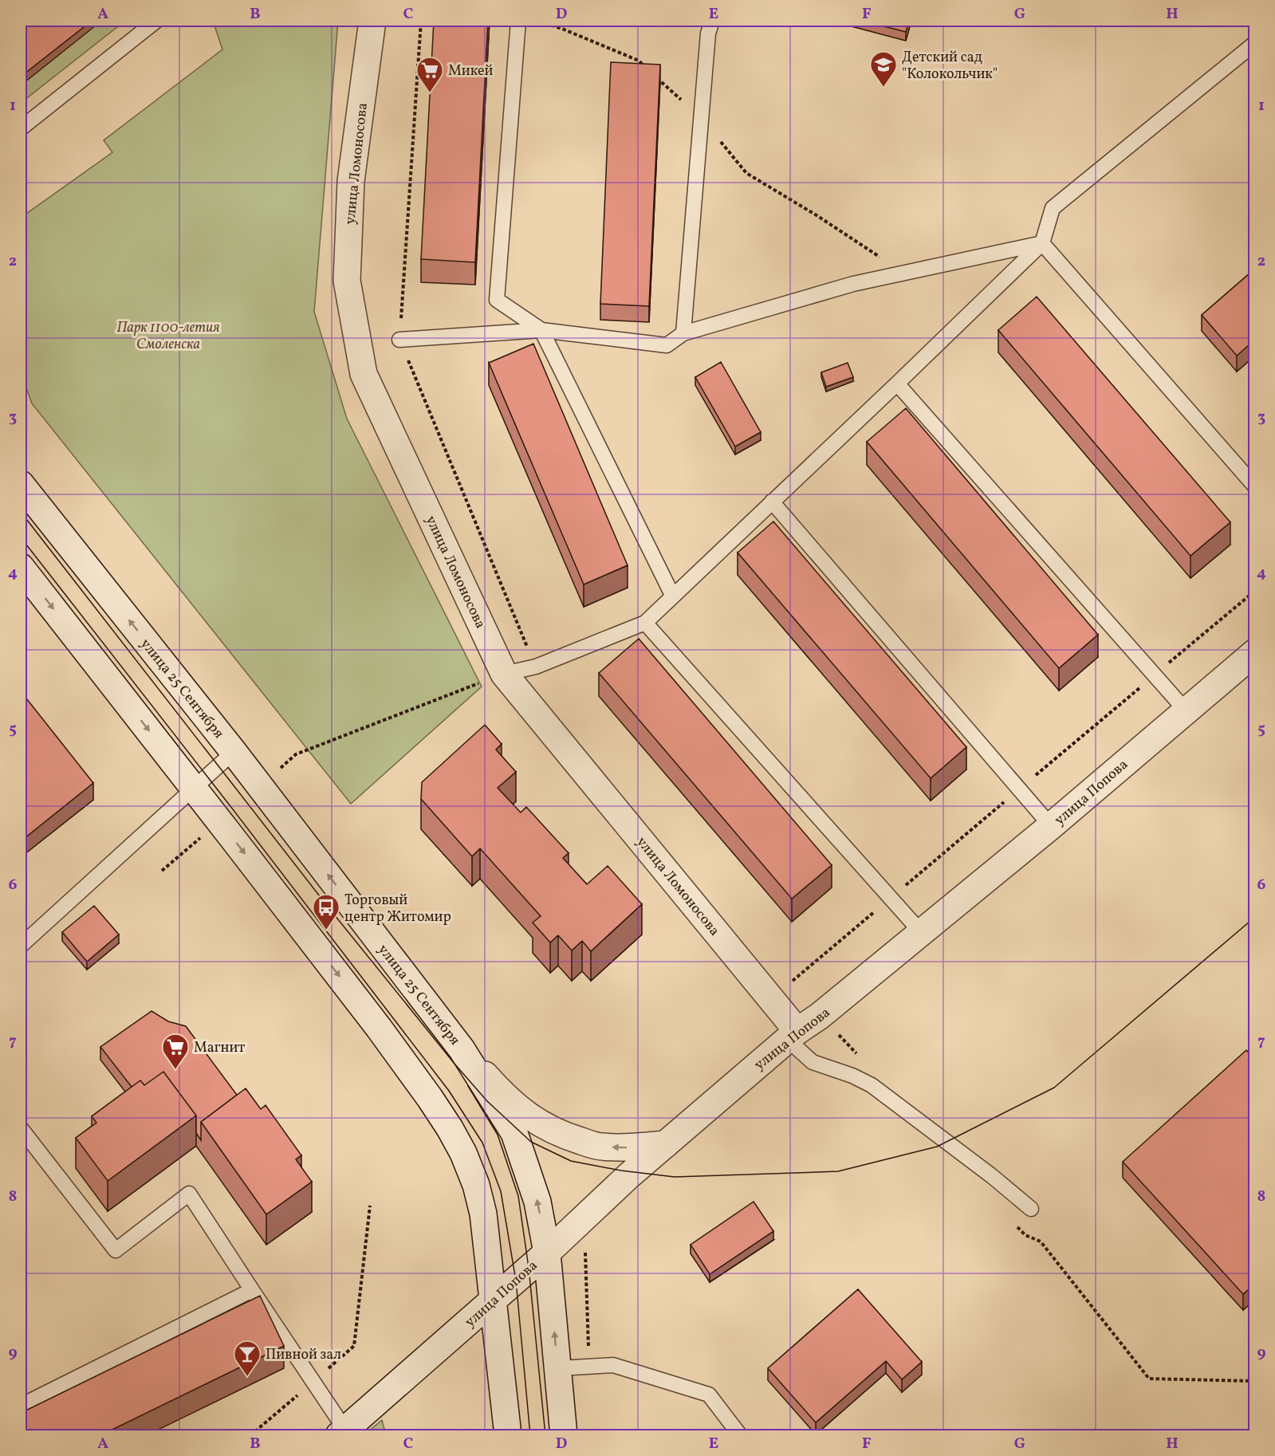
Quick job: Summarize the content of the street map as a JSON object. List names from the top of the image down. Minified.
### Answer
{"streets":{"street":["улица Ломоносова","улица 25 Сентября","улица Попова"]},"crossings":[["улица Ломоносова","улица Попова"],["улица 25 Сентября","улица Попова"]],"parks":["Парк 1100-летия Смоленска"],"places":{"school or university":["Детский сад \"Колокольчик\""],"supermarket":["Микей","Магнит"],"bus stop":["Торговый центр Житомир"],"bar":["Пивной зал"]},"grid":{"columns":["A","B","C","D","E","F","G","H"],"rows":["1","2","3","4","5","6","7","8","9"]}}
